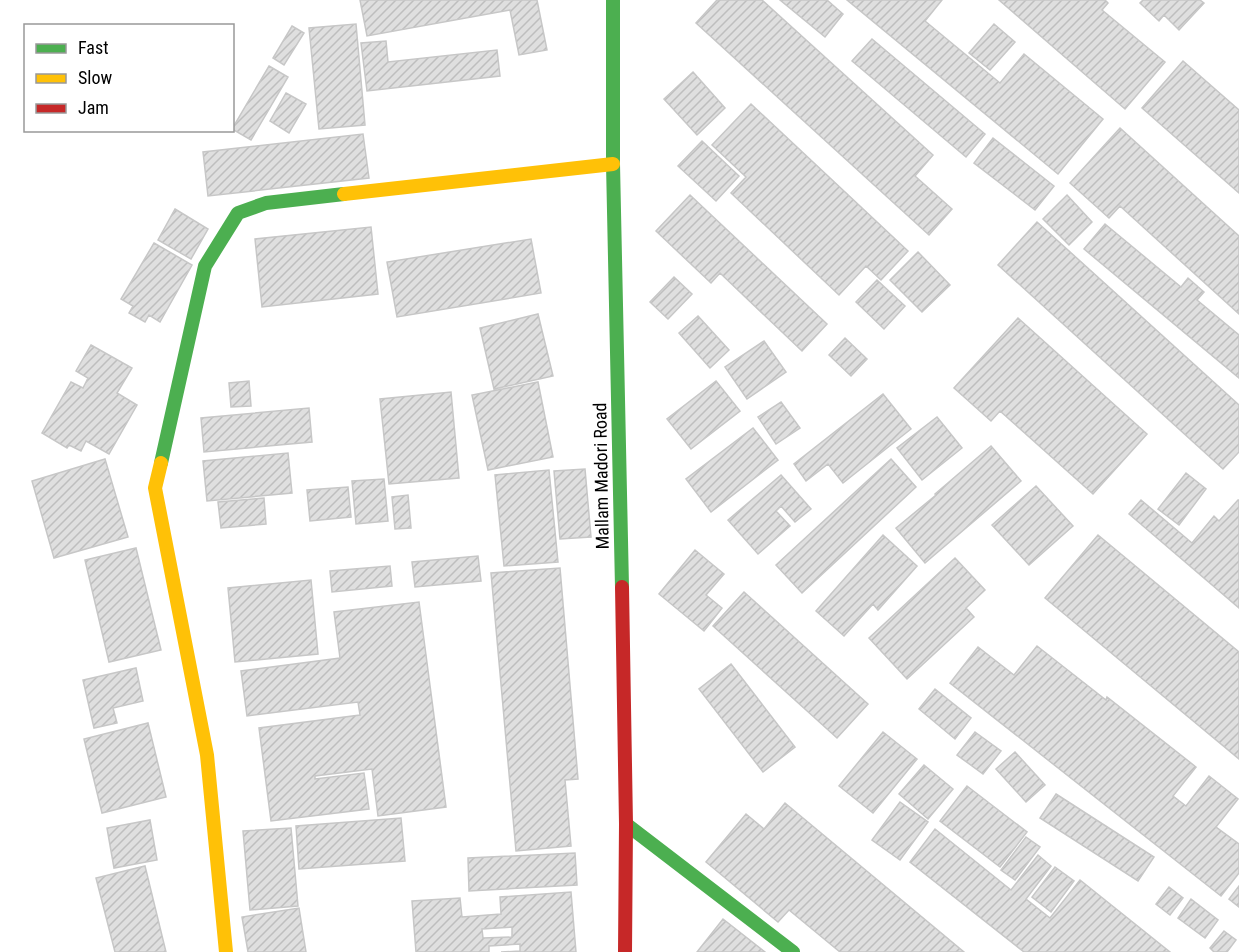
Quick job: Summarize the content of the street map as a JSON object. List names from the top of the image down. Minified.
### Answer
{"streets":{"street":["Mallam Madori Road"]},"legend":["Fast","Slow","Jam"]}
